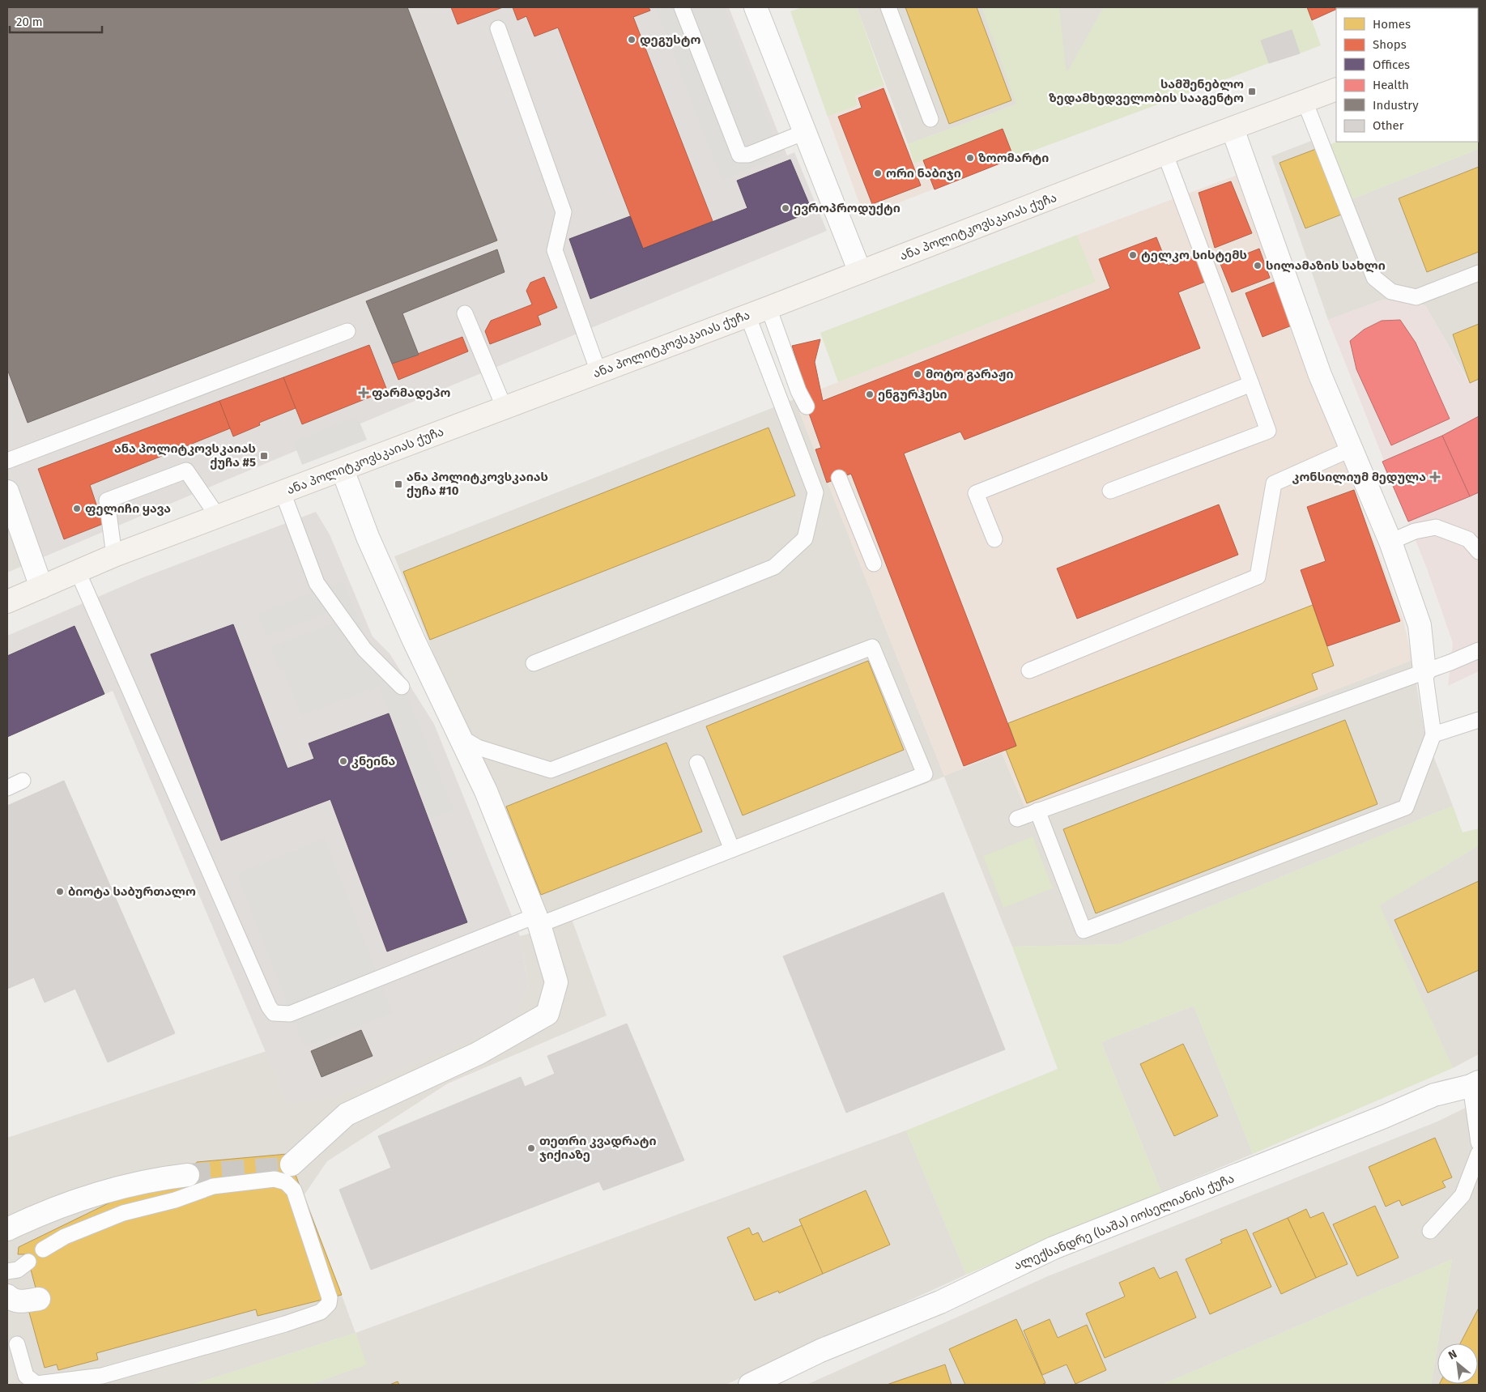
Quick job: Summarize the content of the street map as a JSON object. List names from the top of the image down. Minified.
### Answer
{"streets":{"street":["ანა პოლიტკოვსკაიას ქუჩა","ალექსანდრე (საშა) იოსელიანის ქუჩა"]},"places":{"other":["დეგუსტო","ზოომარტი","ორი ნაბიჯი","ევროპროდუქტი","ტელკო სისტემს","სილამაზის სახლი","მოტო გარაჟი","ენგურჰესი","ფელიჩი ყავა","კნეინა","ბიოტა საბურთალო","თეთრი კვადრატი ჯიქიაზე"],"transit":["სამშენებლო ზედამხედველობის სააგენტო","ანა პოლიტკოვსკაიას ქუჩა #5","ანა პოლიტკოვსკაიას ქუჩა #10"],"health":["ფარმადეპო","კონსილიუმ მედულა"]},"legend":["Homes","Shops","Offices","Health","Industry","Other"],"scale_bar":"20 m","north":"top left"}
